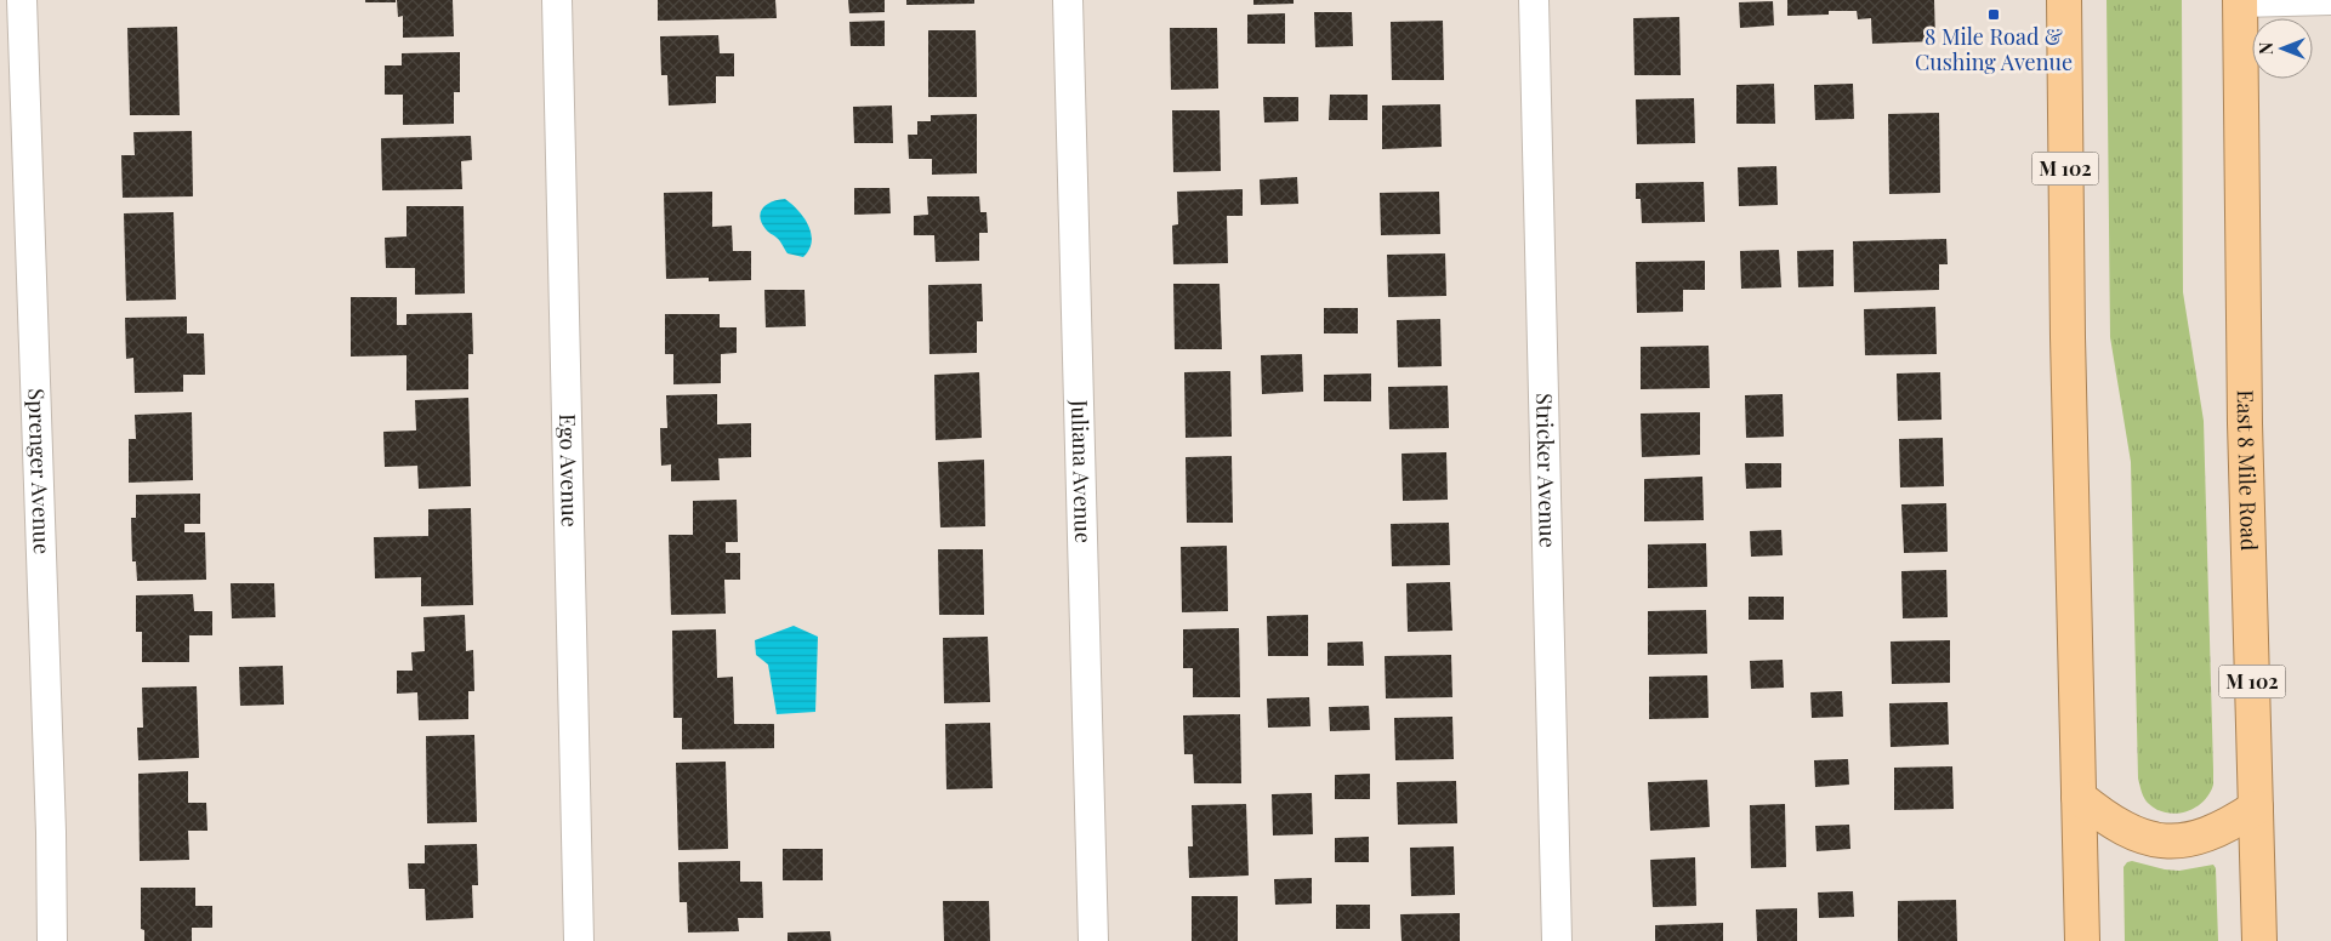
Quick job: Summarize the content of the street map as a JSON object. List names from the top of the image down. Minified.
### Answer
{"streets":{"highway":["M 102","East 8 Mile Road"],"street":["Sprenger Avenue","Ego Avenue","Juliana Avenue","Stricker Avenue"]},"places":{"transit":["8 Mile Road & Cushing Avenue"]},"north":"left"}
